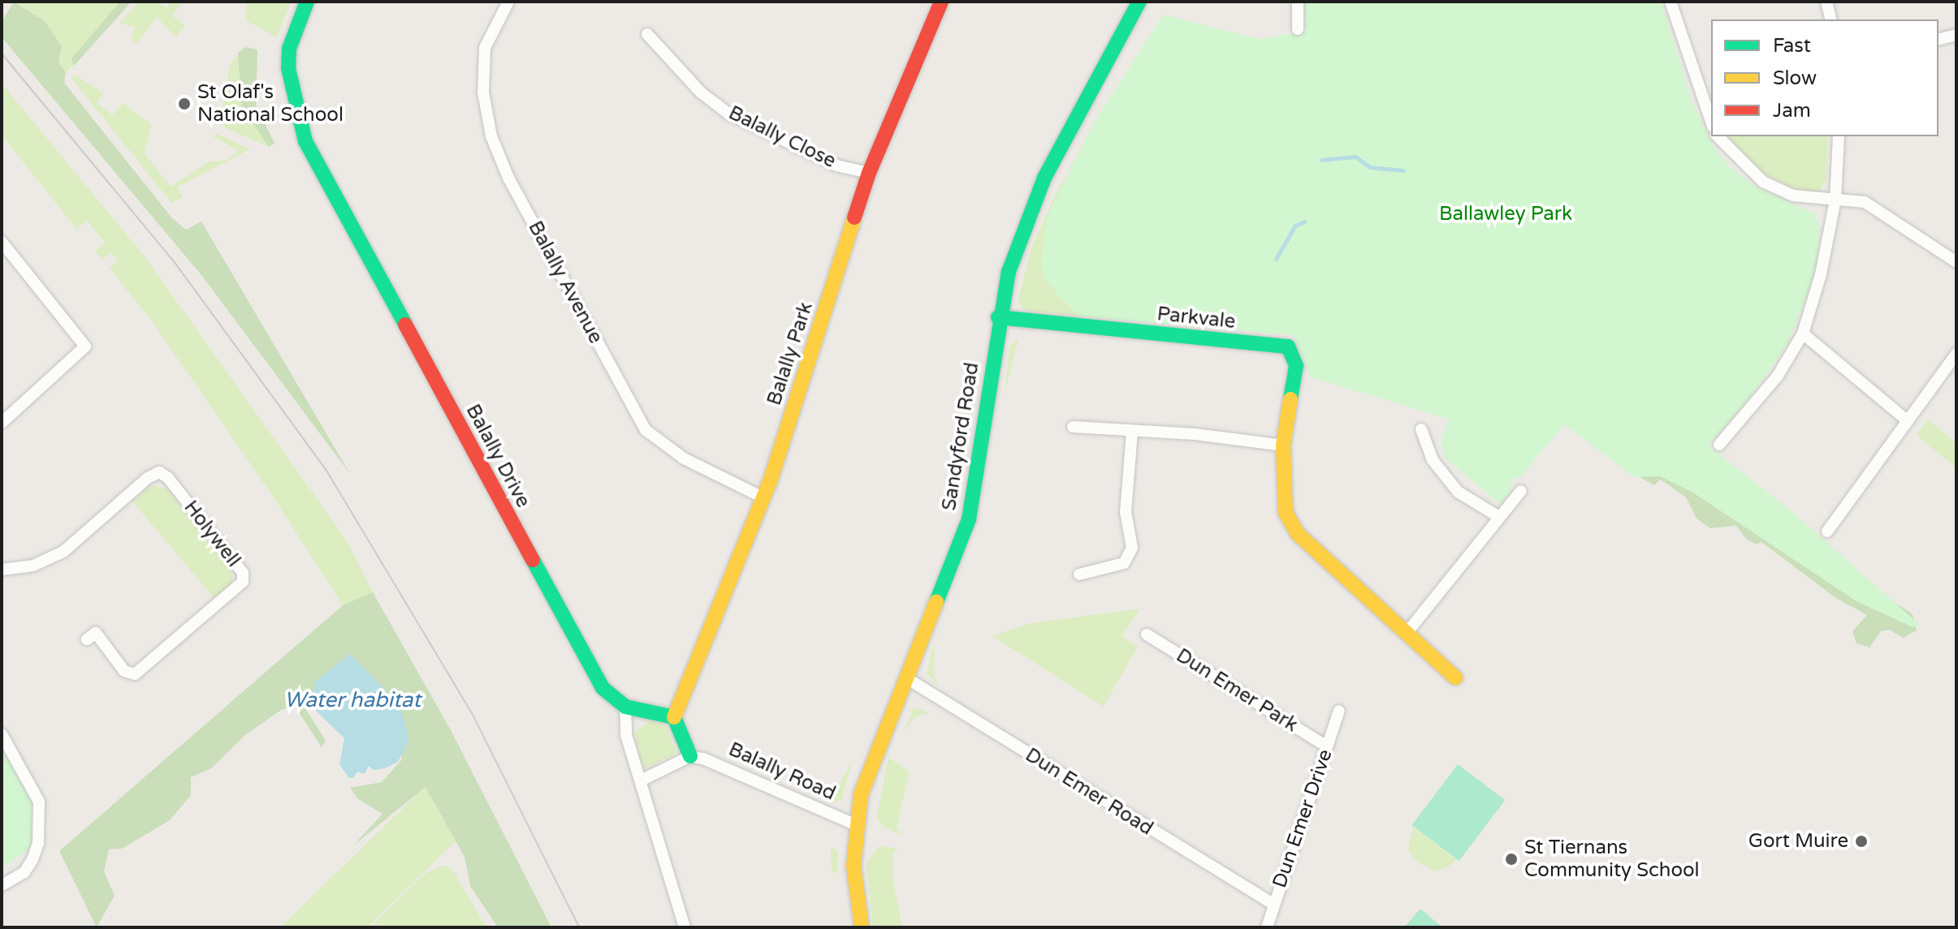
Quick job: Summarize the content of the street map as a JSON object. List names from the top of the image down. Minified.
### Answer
{"streets":{"street":["Balally Close","Balally Avenue","Parkvale","Balally Park","Sandyford Road","Balally Drive","Holywell","Dun Emer Park","Balally Road","Dun Emer Road","Dun Emer Drive"]},"crossings":[["Balally Close","Balally Park"],["Balally Avenue","Balally Park"],["Parkvale","Sandyford Road"],["Sandyford Road","Balally Road"],["Sandyford Road","Dun Emer Road"],["Dun Emer Park","Dun Emer Drive"],["Dun Emer Road","Dun Emer Drive"]],"water":["Water habitat"],"parks":["Ballawley Park"],"places":["St Olaf's National School","Gort Muire","St Tiernans Community School"],"legend":["Fast","Slow","Jam"]}
